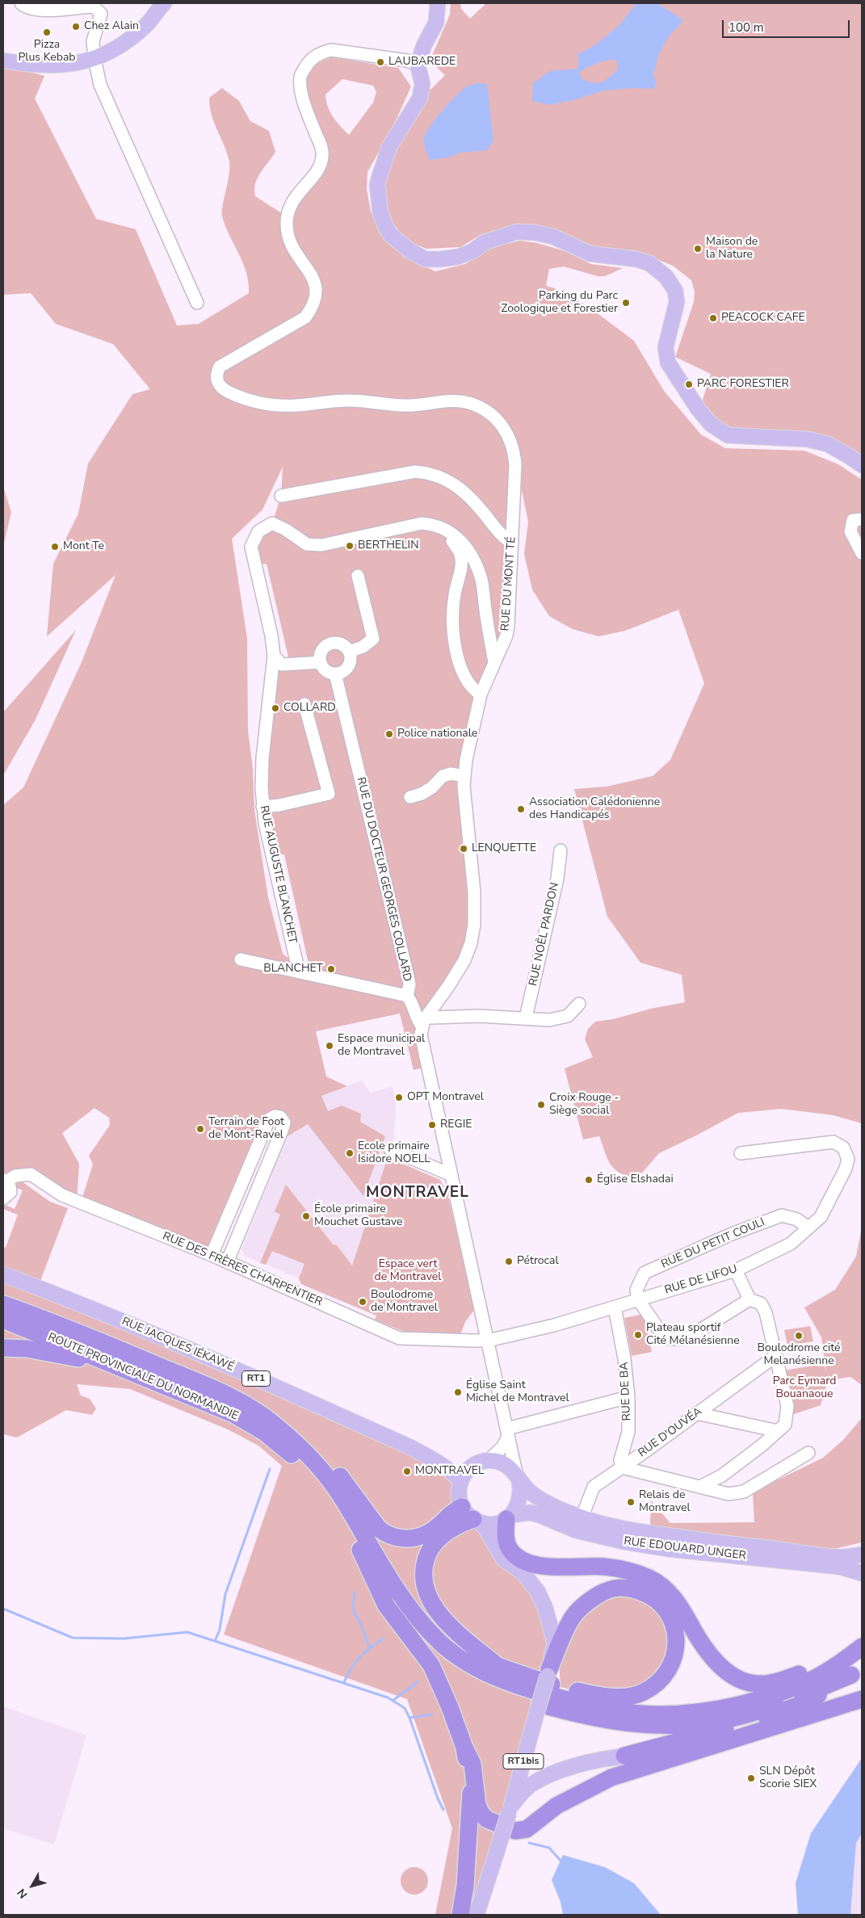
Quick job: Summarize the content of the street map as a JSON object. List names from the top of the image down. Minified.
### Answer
{"streets":{"highway":["ROUTE PROVINCIALE DU NORMANDIE"],"main road":["RUE JACQUES IÉKAWÉ","RT1","RUE EDOUARD UNGER","RT1bis"],"street":["RUE DU MONT TÉ","RUE AUGUSTE BLANCHET","RUE DU DOCTEUR GEORGES COLLARD","RUE NOËL PARDON","RUE DU PETIT COULI","RUE DES FRÈRES CHARPENTIER","RUE DE LIFOU","RUE DE BA","RUE D'OUVÉA"]},"crossings":[["RUE DU MONT TÉ","RUE DU DOCTEUR GEORGES COLLARD"],["RUE DU DOCTEUR GEORGES COLLARD","RUE DES FRÈRES CHARPENTIER"],["RUE DU DOCTEUR GEORGES COLLARD","RUE DE LIFOU"],["RUE DU DOCTEUR GEORGES COLLARD","RUE JACQUES IÉKAWÉ"],["RUE DU DOCTEUR GEORGES COLLARD","RUE EDOUARD UNGER"],["RUE DU PETIT COULI","RUE DE LIFOU"],["RUE DES FRÈRES CHARPENTIER","RUE DE LIFOU"],["RUE DE LIFOU","RUE DE BA"],["RUE JACQUES IÉKAWÉ","RUE EDOUARD UNGER"],["RUE DE BA","RUE D'OUVÉA"],["RUE D'OUVÉA","RUE EDOUARD UNGER"]],"districts":["MONTRAVEL"],"parks":["Espace vert de Montravel","Parc Eymard Bouanaoue"],"places":["Chez Alain","Pizza Plus Kebab","LAUBAREDE","Maison de la Nature","Parking du Parc Zoologique et Forestier","PEACOCK CAFE","PARC FORESTIER","BERTHELIN","Mont Te","COLLARD","Police nationale","Association Calédonienne des Handicapés","LENQUETTE","BLANCHET","Espace municipal de Montravel","OPT Montravel","Croix Rouge - Siège social","REGIE","Terrain de Foot de Mont-Ravel","Ecole primaire Isidore NOELL","Église Elshadai","École primaire Mouchet Gustave","Pétrocal","Boulodrome de Montravel","Plateau sportif Cité Mélanésienne","Boulodrome cité Melanésienne","Église Saint Michel de Montravel","MONTRAVEL","Relais de Montravel","SLN Dépôt Scorie SIEX"],"scale_bar":"100 m","north":"bottom left"}
